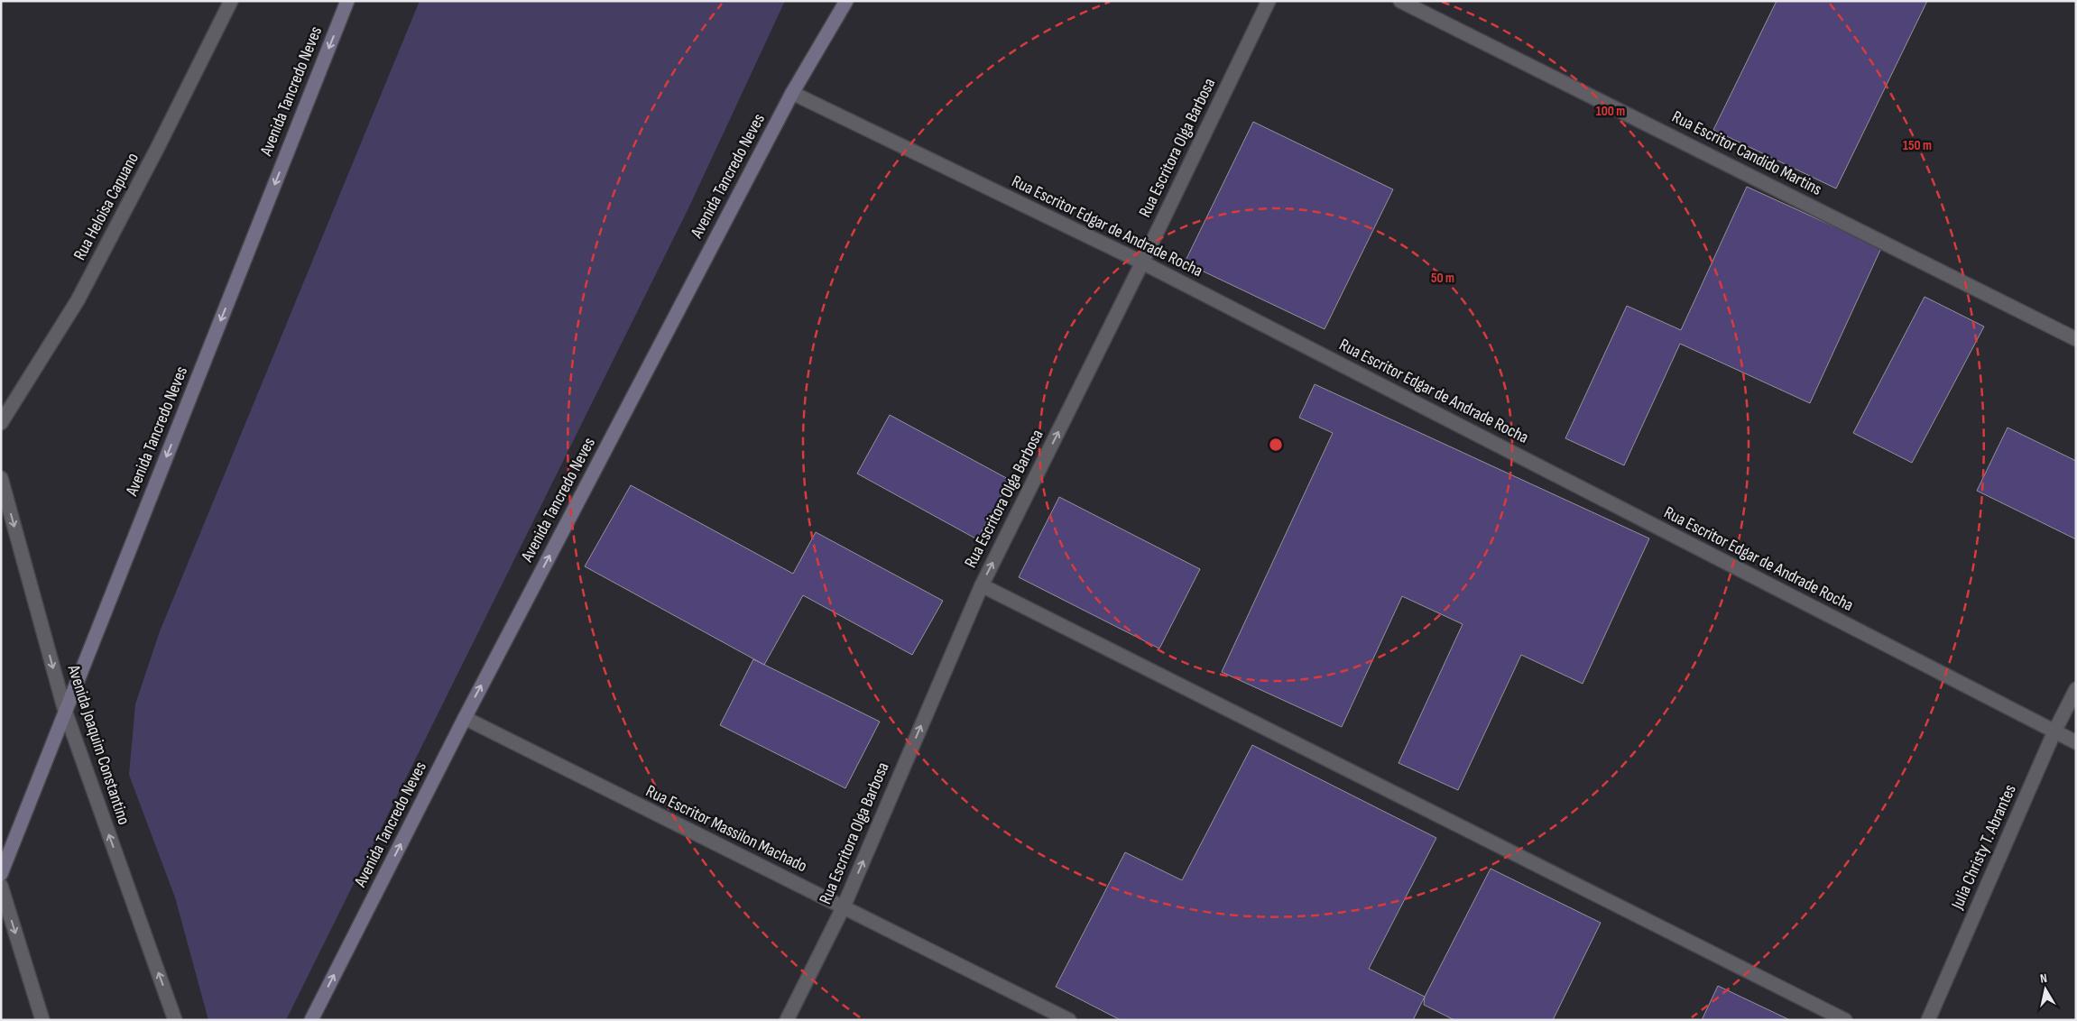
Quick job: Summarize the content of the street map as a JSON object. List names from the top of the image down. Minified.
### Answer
{"streets":{"street":["Avenida Tancredo Neves","Rua Escritora Olga Barbosa","Rua Escritor Candido Martins","Rua Heloisa Capuano","Rua Escritor Edgar de Andrade Rocha","Avenida Joaquim Constantino","Rua Escritor Massilon Machado","Julia Christy T. Abrantes"]},"crossings":[["Avenida Tancredo Neves","Rua Escritor Edgar de Andrade Rocha"],["Avenida Tancredo Neves","Avenida Joaquim Constantino"],["Avenida Tancredo Neves","Rua Escritor Massilon Machado"],["Rua Escritora Olga Barbosa","Rua Escritor Edgar de Andrade Rocha"],["Rua Escritora Olga Barbosa","Rua Escritor Massilon Machado"],["Rua Escritor Edgar de Andrade Rocha","Julia Christy T. Abrantes"]],"one_way":["Rua Escritora Olga Barbosa"],"north":"top","rings":["100 m","150 m","50 m"]}
